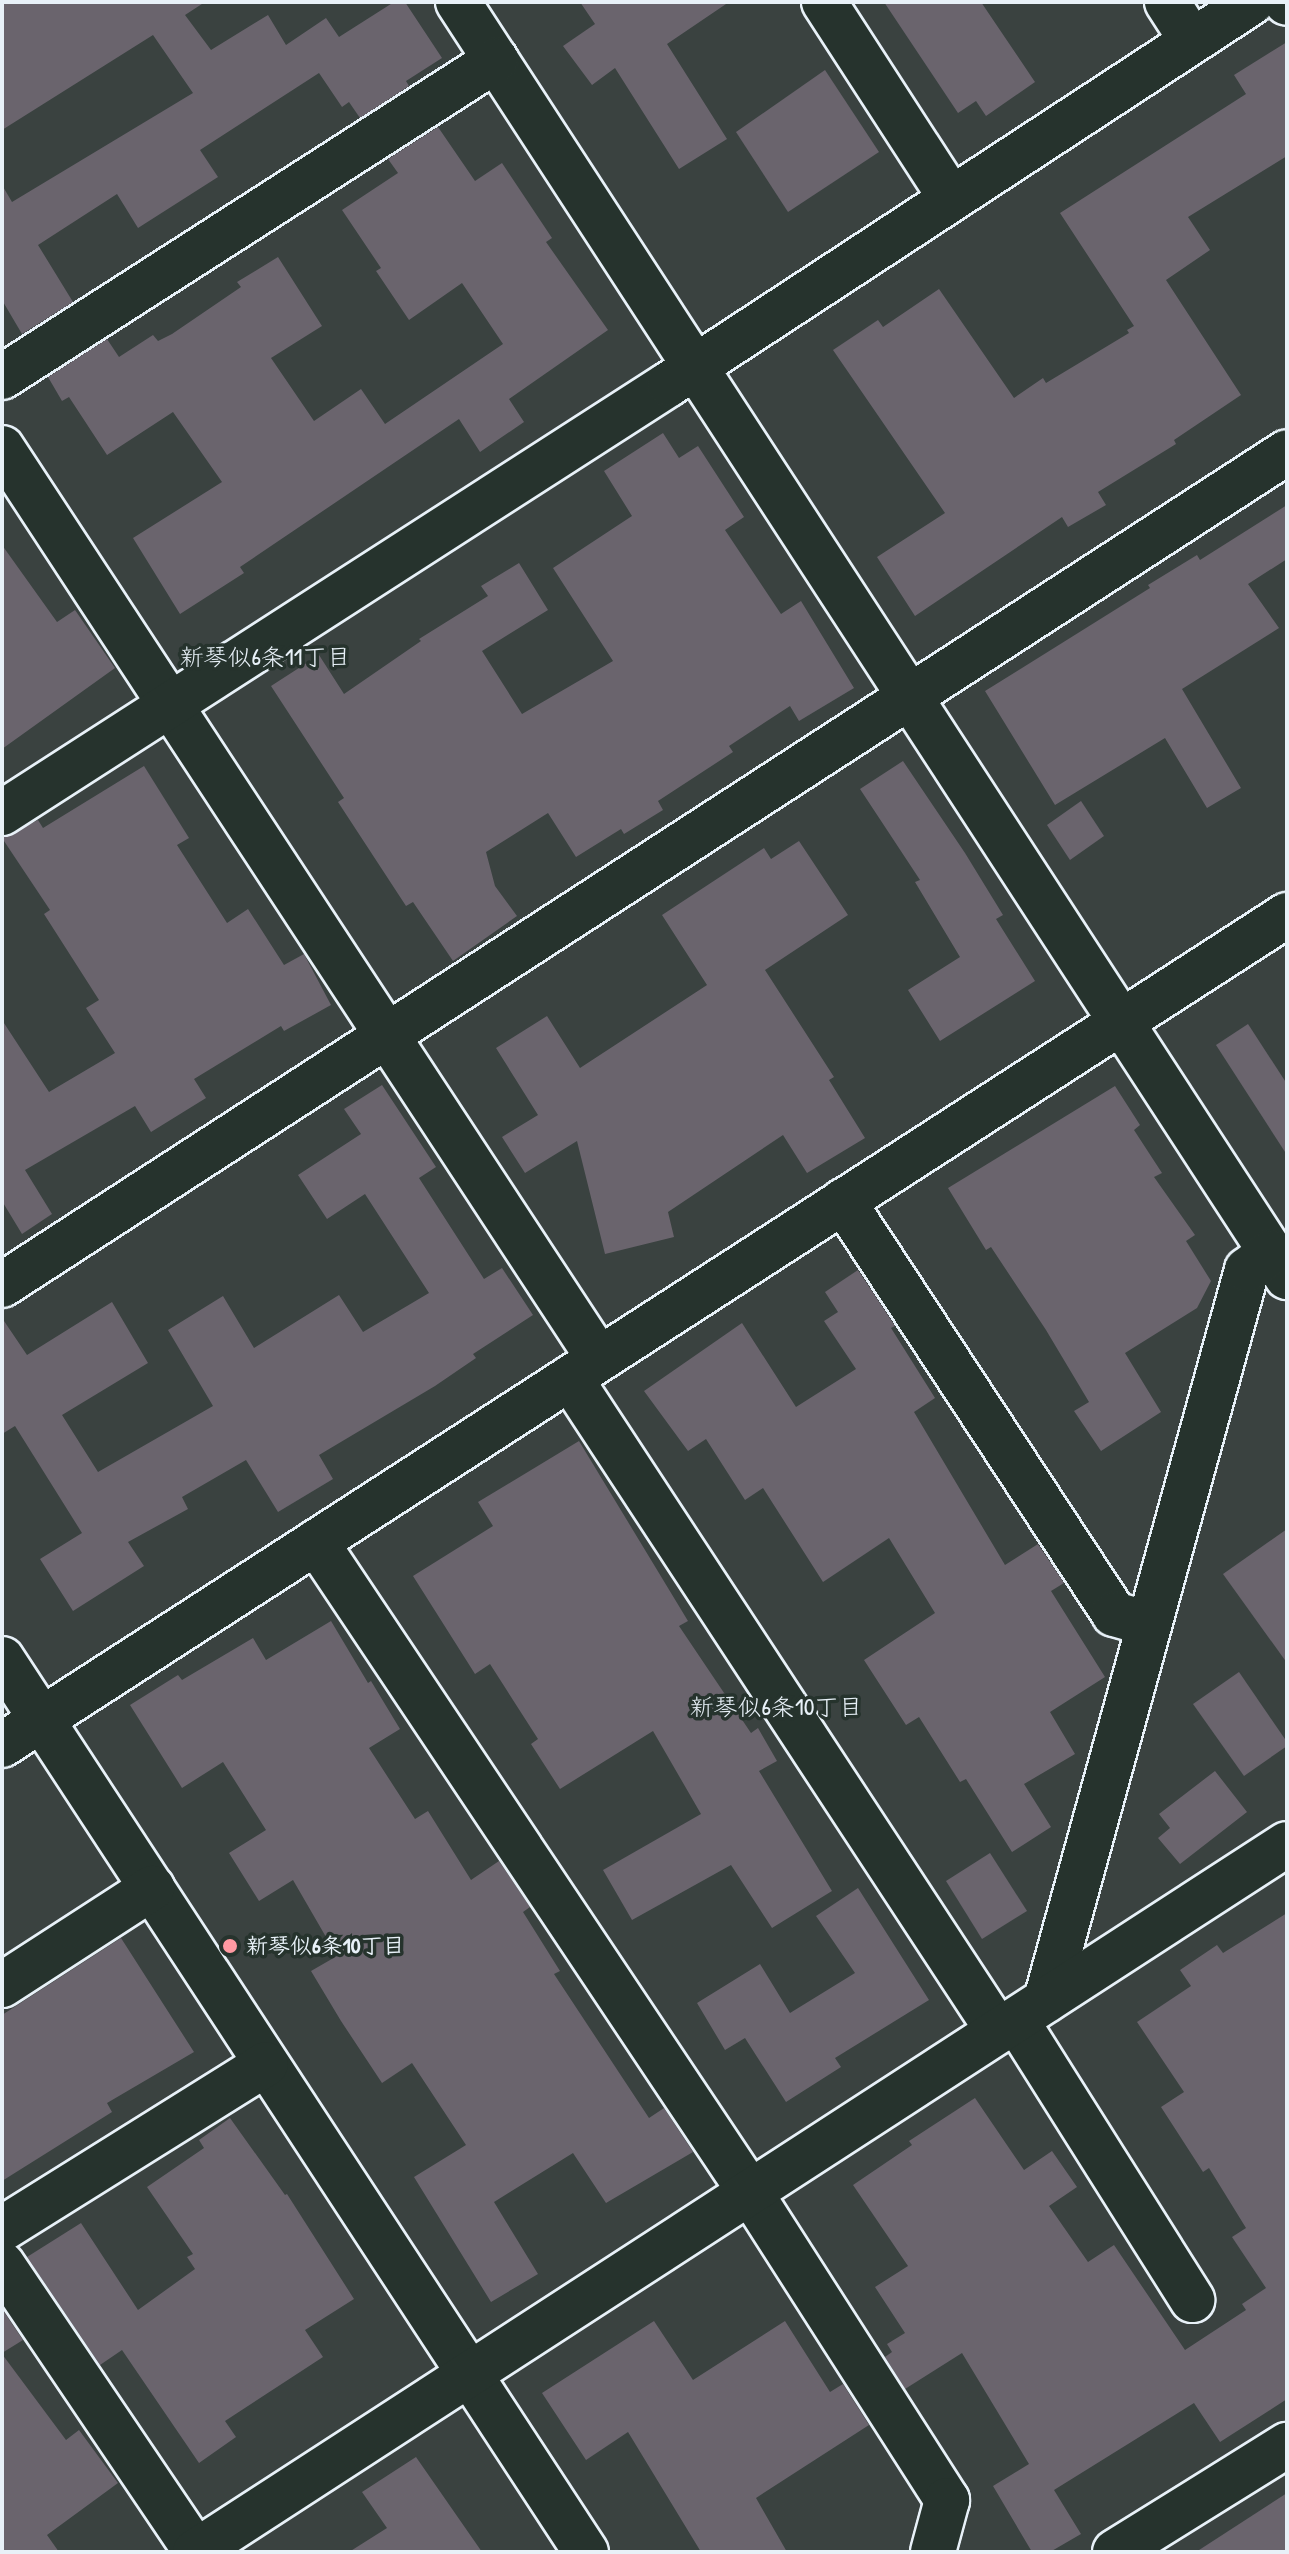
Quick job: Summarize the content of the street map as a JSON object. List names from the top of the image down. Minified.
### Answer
{"districts":["新琴似6条11丁目","新琴似6条10丁目"],"places":["新琴似6条10丁目"]}
